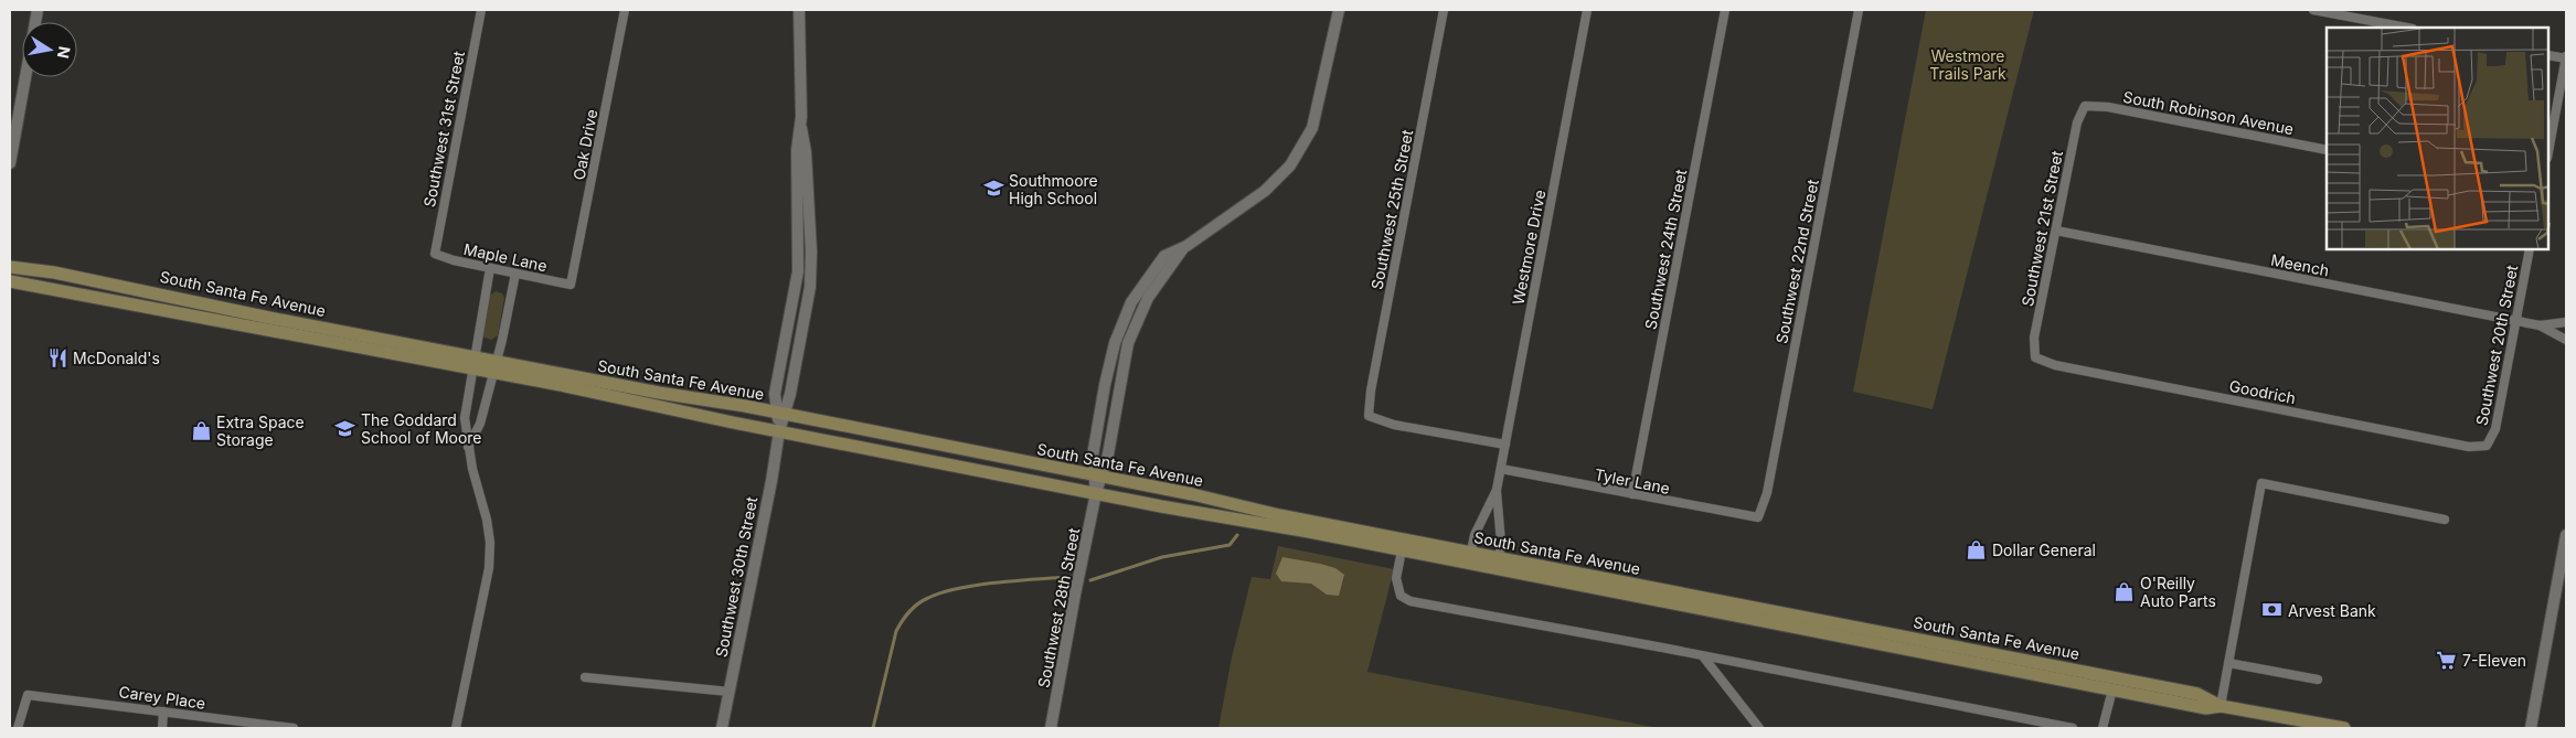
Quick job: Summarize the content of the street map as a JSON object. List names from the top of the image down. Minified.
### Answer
{"streets":{"main road":["South Santa Fe Avenue"],"street":["South Robinson Avenue","Southwest 31st Street","Oak Drive","Southwest 25th Street","Southwest 21st Street","Westmore Drive","Southwest 24th Street","Maple Lane","Southwest 22nd Street","Meench","Southwest 20th Street","Goodrich","Tyler Lane","Southwest 30th Street","Southwest 28th Street","Carey Place"]},"crossings":[["South Robinson Avenue","Southwest 21st Street"],["Southwest 31st Street","Maple Lane"],["Oak Drive","Maple Lane"],["Southwest 25th Street","Westmore Drive"],["Southwest 21st Street","Meench"],["Southwest 21st Street","Goodrich"],["Westmore Drive","South Santa Fe Avenue"],["Westmore Drive","Tyler Lane"],["Southwest 24th Street","Tyler Lane"],["Southwest 22nd Street","Tyler Lane"],["Meench","Southwest 20th Street"],["South Santa Fe Avenue","Southwest 30th Street"],["South Santa Fe Avenue","Southwest 28th Street"],["Southwest 20th Street","Goodrich"]],"parks":["Westmore Trails Park"],"places":{"school or university":["Southmoore High School","The Goddard School of Moore"],"restaurant":["McDonald's"],"shop":["Extra Space Storage","Dollar General","O'Reilly Auto Parts"],"bank":["Arvest Bank"],"supermarket":["7-Eleven"]},"north":"right"}
